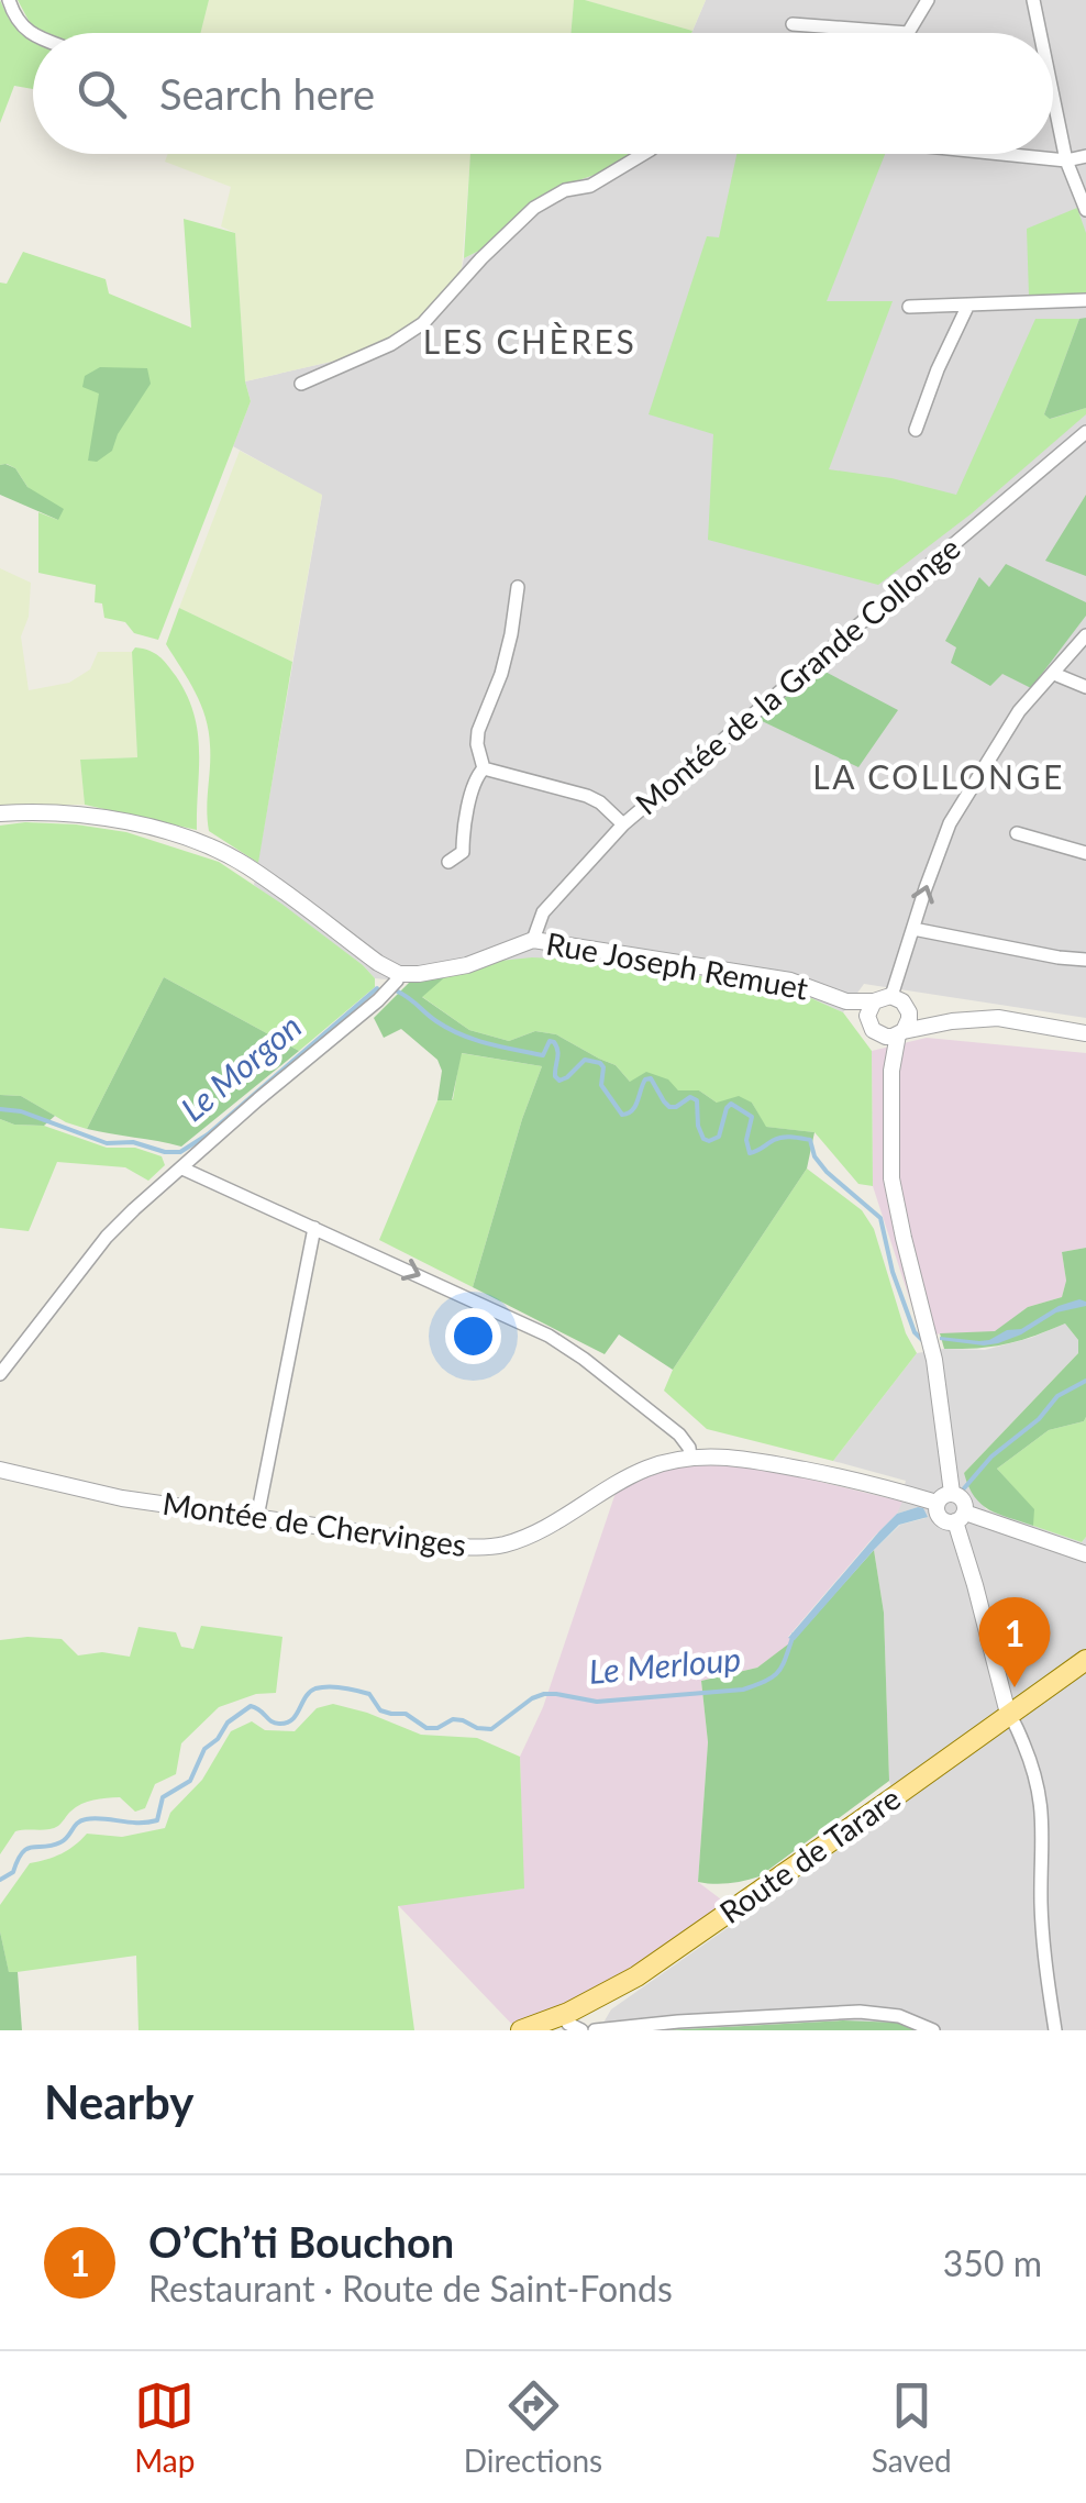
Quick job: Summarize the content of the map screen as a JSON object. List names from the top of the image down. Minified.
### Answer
{"streets":{"main road":["Route de Tarare"],"street":["Montée de la Grande Collonge","Rue Joseph Remuet","Montée de Chervinges"]},"crossings":[["Montée de la Grande Collonge","Rue Joseph Remuet"]],"districts":["LES CHÈRES","LA COLLONGE"],"water":["Le Morgon","Le Merloup"],"page":{"search":"Search here","pins":"1","heading":"Nearby","list":[{"mark":"1","name":"O’Ch’ti Bouchon","note":"Restaurant · Route de Saint-Fonds","value":"350 m"}],"nav":["Map","Directions","Saved"]}}
